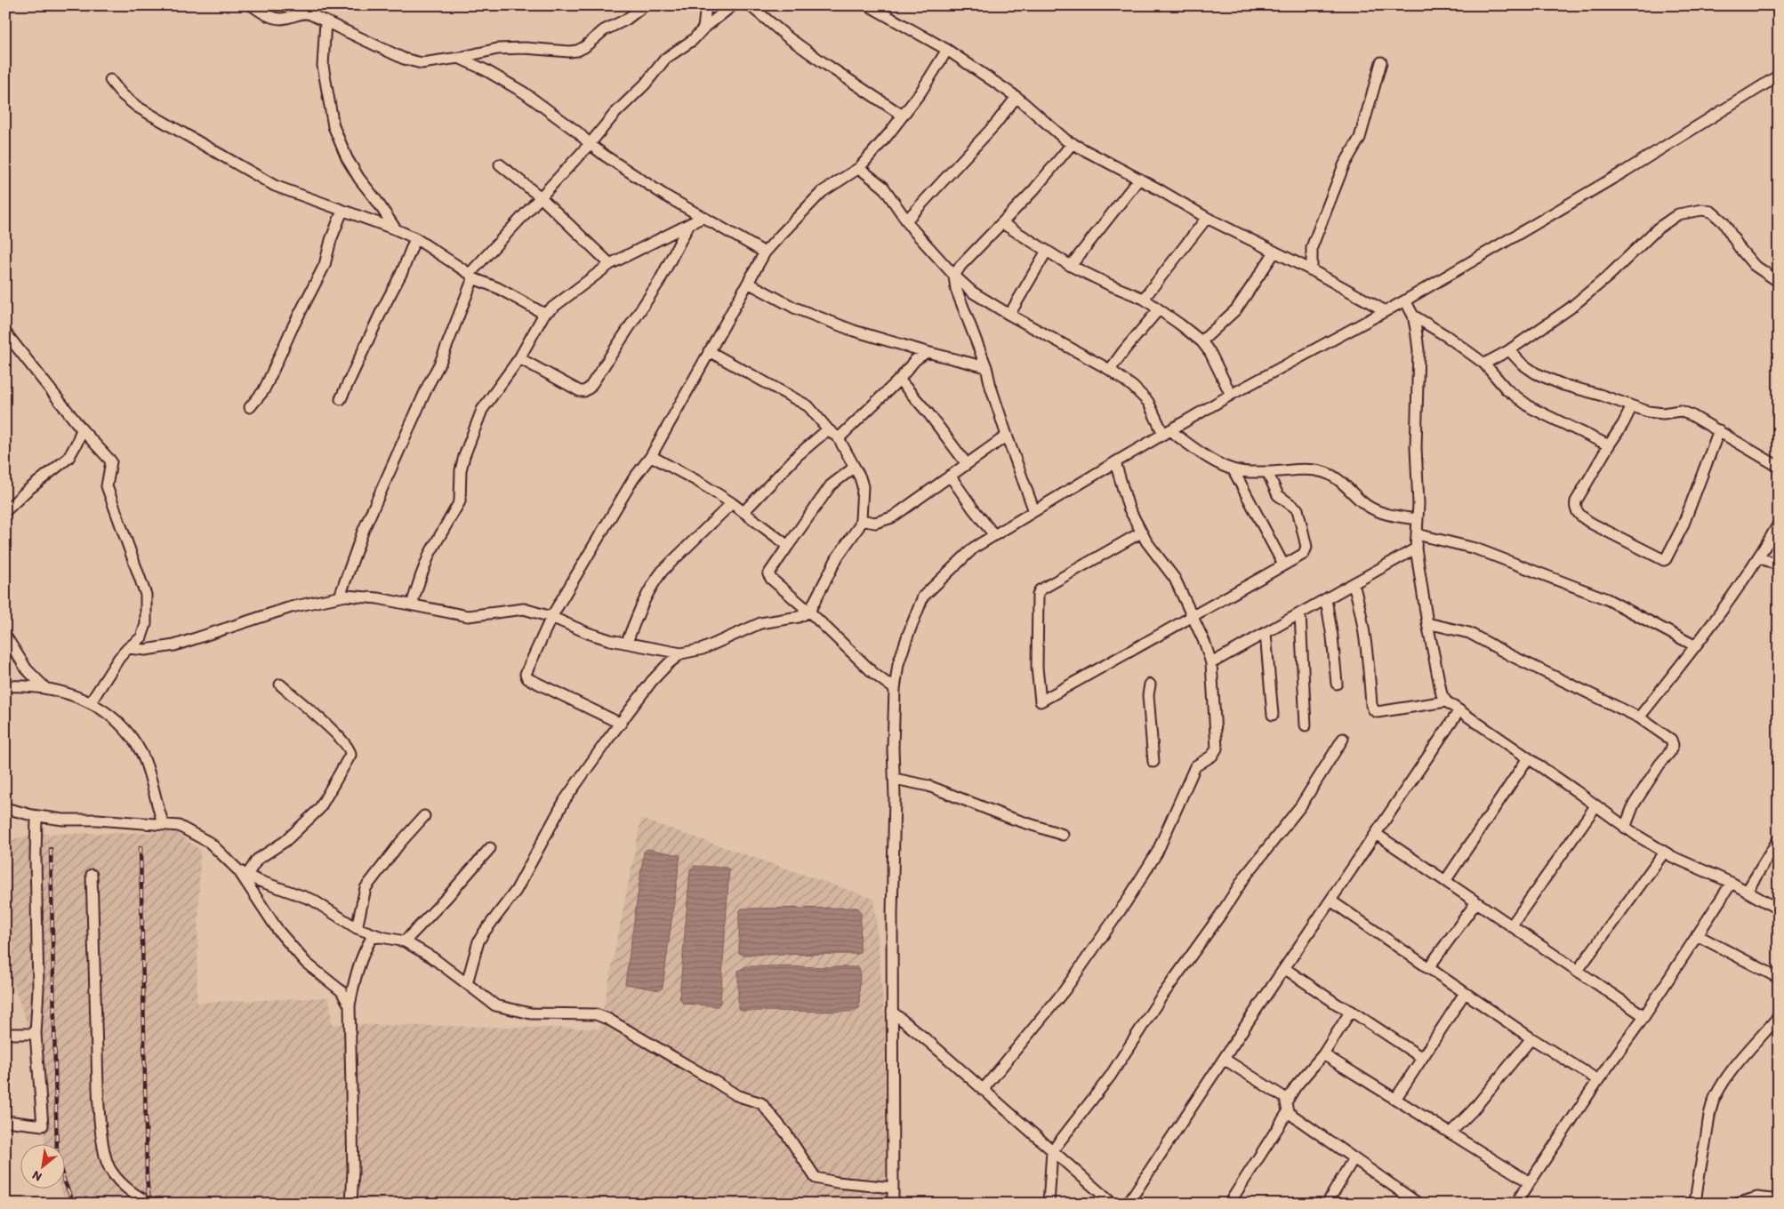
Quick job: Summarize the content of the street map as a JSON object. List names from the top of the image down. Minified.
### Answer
{"north":"bottom left"}
